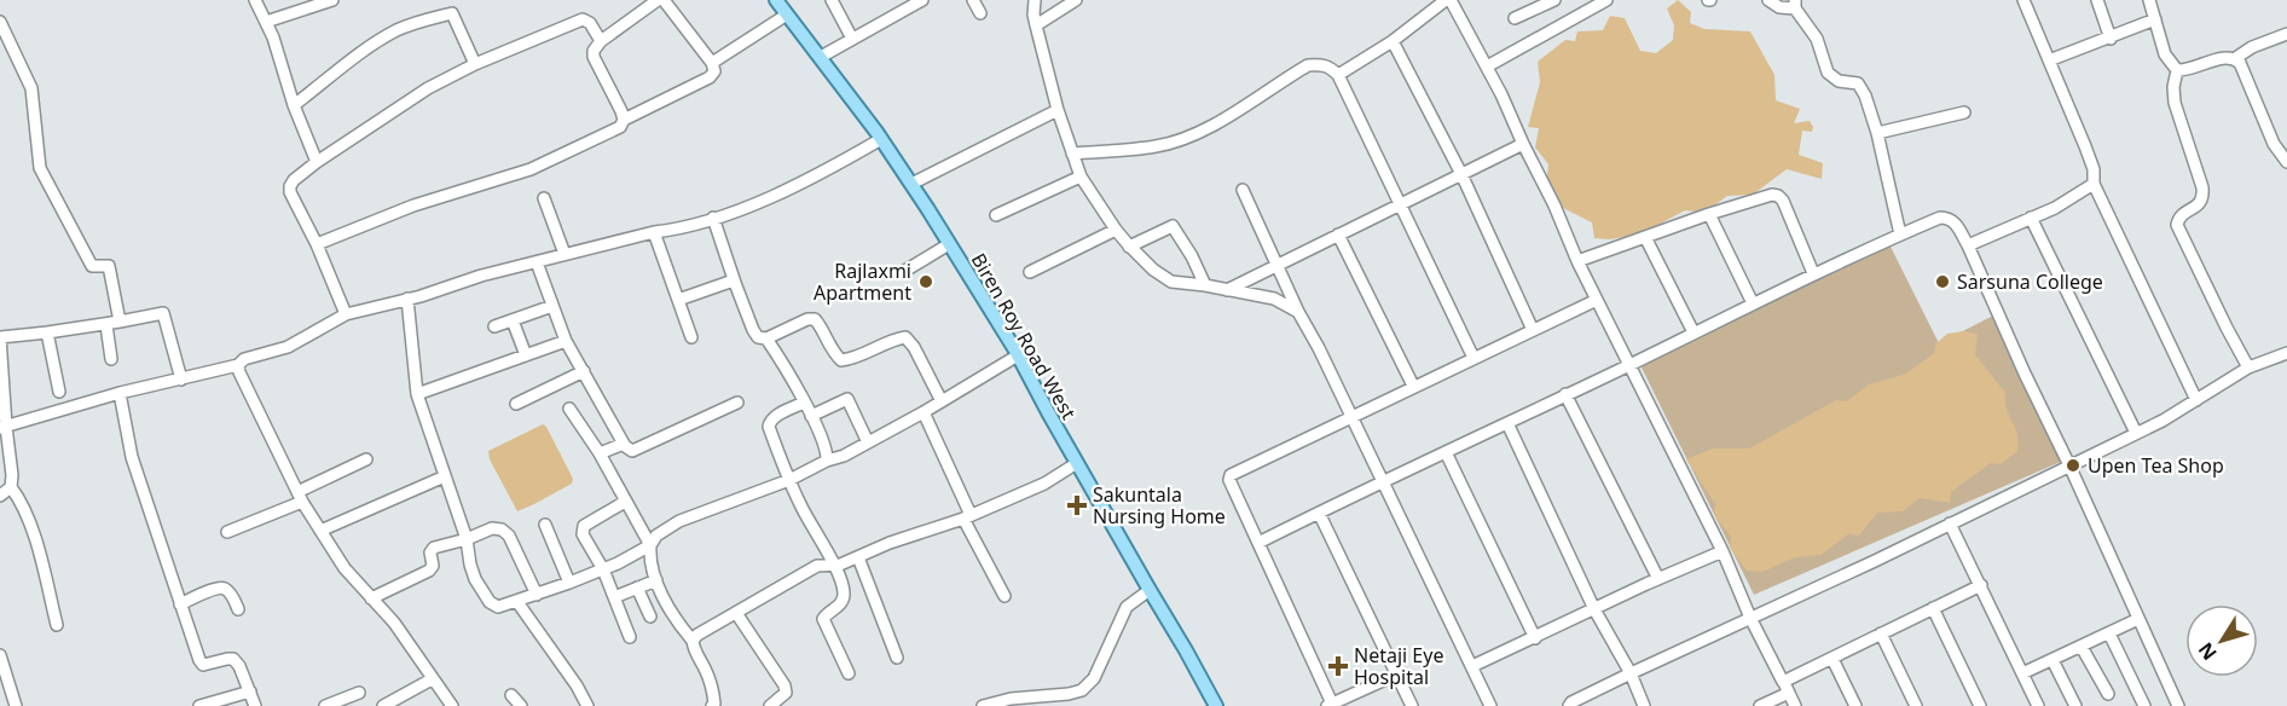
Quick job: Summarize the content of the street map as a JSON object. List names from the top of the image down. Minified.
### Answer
{"streets":{"main road":["Biren Roy Road West"]},"places":{"other":["Rajlaxmi Apartment","Sarsuna College","Upen Tea Shop"],"health":["Sakuntala Nursing Home","Netaji Eye Hospital"]},"north":"bottom left"}
